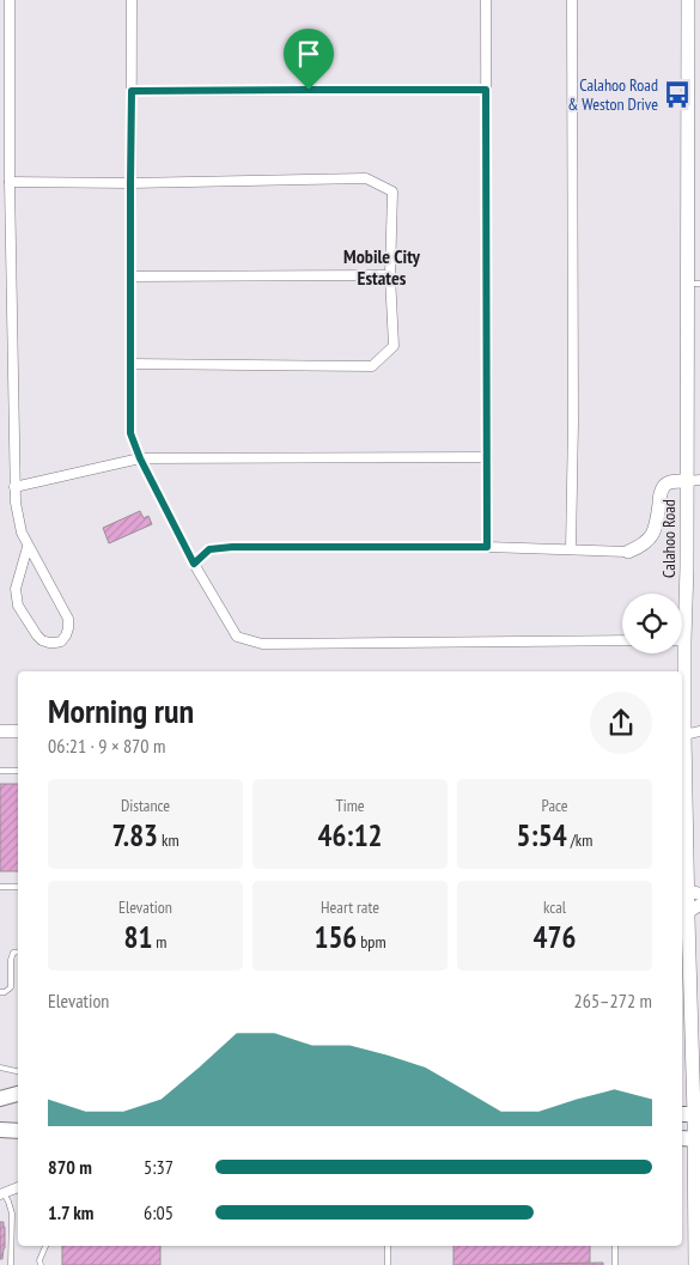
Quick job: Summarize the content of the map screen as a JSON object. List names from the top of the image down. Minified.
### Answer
{"streets":{"main road":["Calahoo Road"]},"districts":["Mobile City Estates"],"places":{"bus stop":["Calahoo Road & Weston Drive"]},"page":{"heading":["Morning run","06:21 · 9 × 870 m"],"stats":[["Distance","7.83 km"],["Time","46:12"],["Pace","5:54 /km"],["Elevation","81 m"],["Heart rate","156 bpm"],["kcal","476"]],"chart":["Elevation","265–272 m"],"list":[{"name":"870 m","note":"5:37"},{"name":"1.7 km","note":"6:05"}]}}
